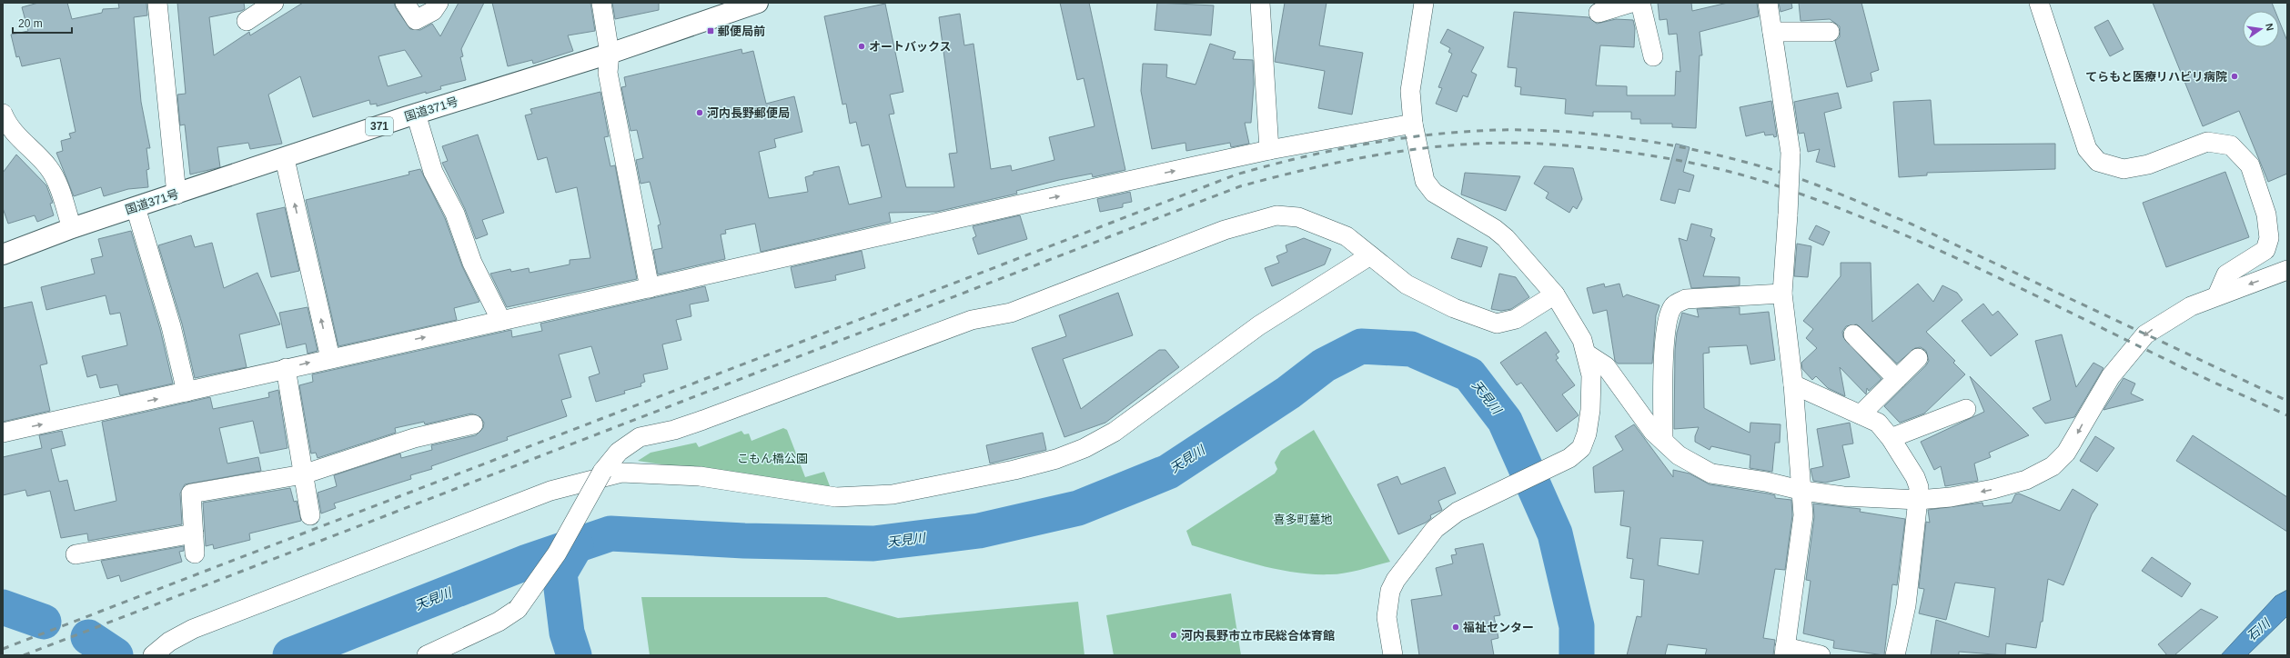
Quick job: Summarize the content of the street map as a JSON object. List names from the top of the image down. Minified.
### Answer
{"streets":{"highway":["国道371号","371"]},"water":["天見川","石川"],"parks":["こもん橋公園","喜多町墓地"],"places":{"transit":["郵便局前"],"other":["オートバックス","てらもと医療リハビリ病院","河内長野郵便局","福祉センター","河内長野市立市民総合体育館"]},"scale_bar":"20 m","north":"right"}
